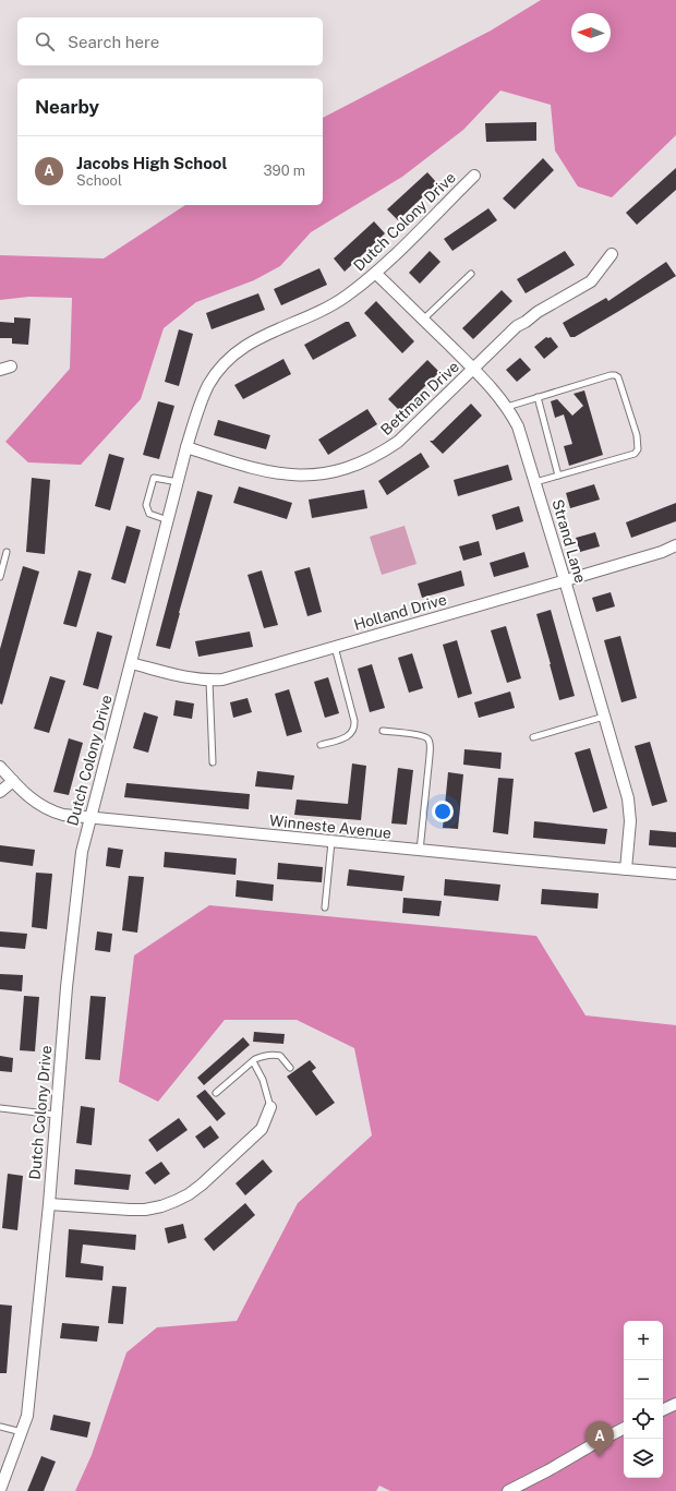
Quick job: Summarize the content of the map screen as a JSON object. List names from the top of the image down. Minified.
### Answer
{"streets":{"street":["Dutch Colony Drive","Bettman Drive","Strand Lane","Holland Drive","Winneste Avenue"]},"crossings":[["Dutch Colony Drive","Bettman Drive"],["Dutch Colony Drive","Strand Lane"],["Dutch Colony Drive","Holland Drive"],["Dutch Colony Drive","Winneste Avenue"],["Bettman Drive","Strand Lane"],["Strand Lane","Holland Drive"],["Strand Lane","Winneste Avenue"]],"north":"left","page":{"search":"Search here","heading":"Nearby","list":[{"mark":"A","name":"Jacobs High School","note":"School","value":"390 m"}],"map_buttons":["+","−"],"pins":"A"}}
